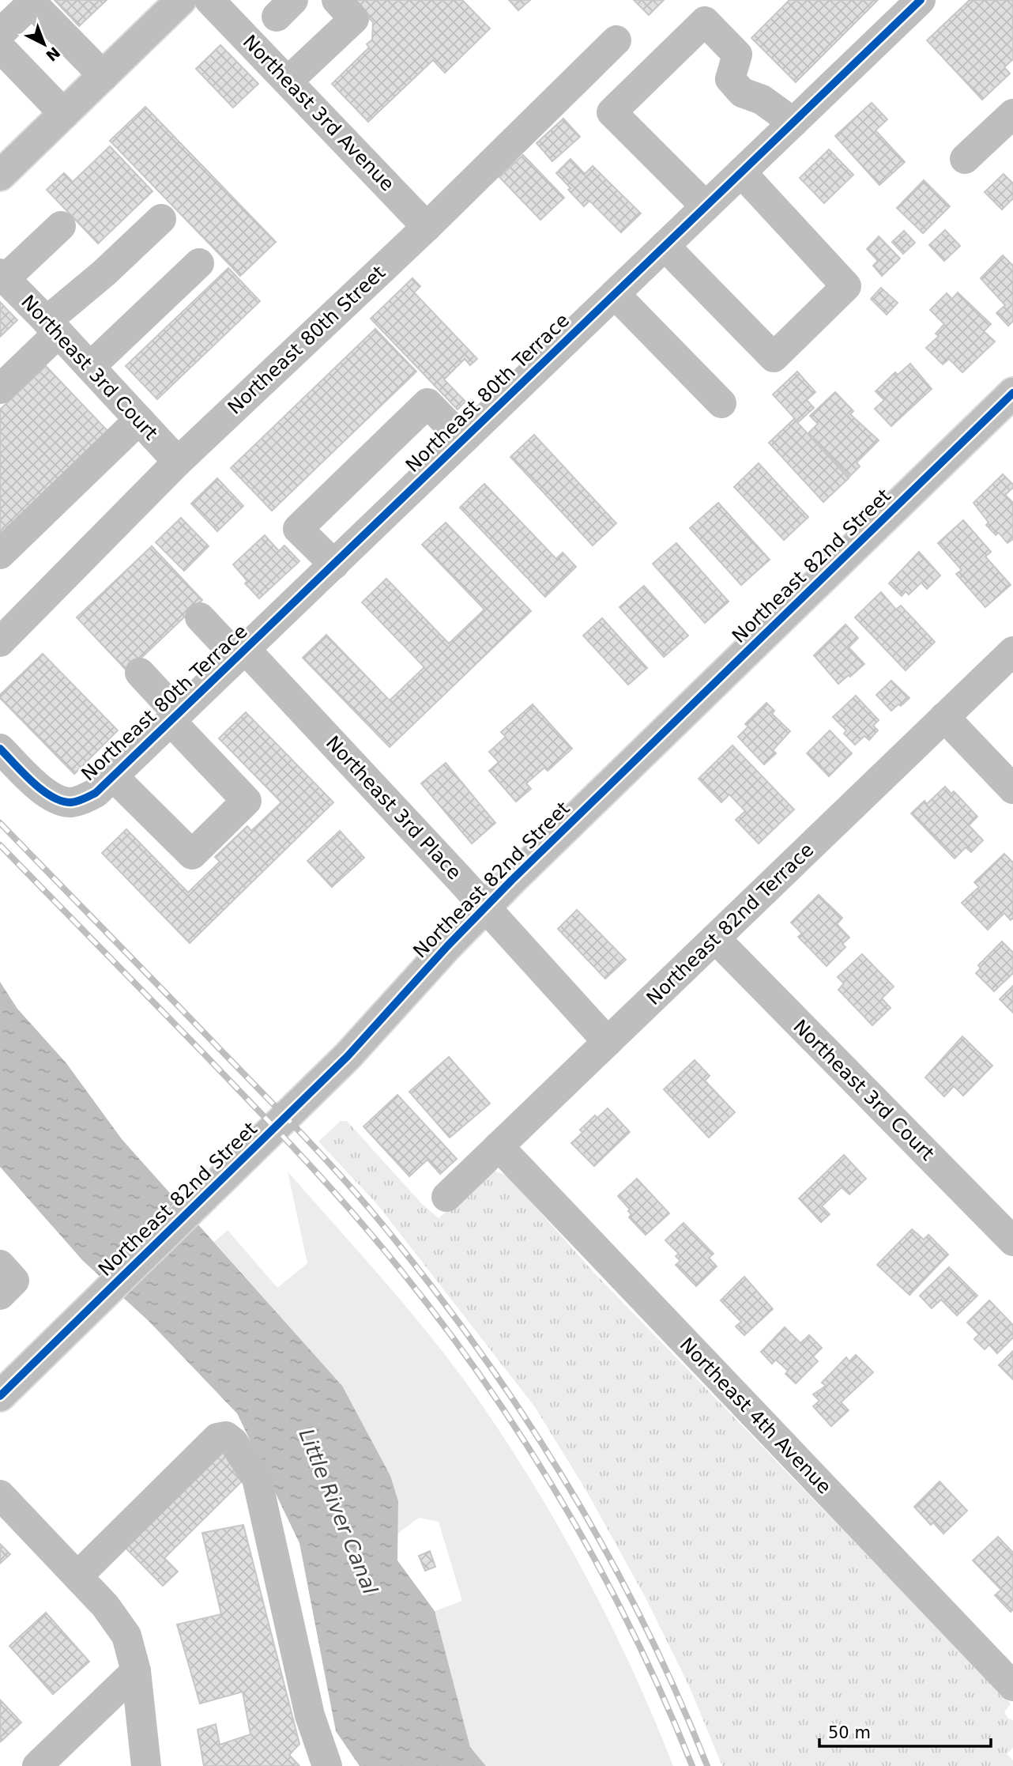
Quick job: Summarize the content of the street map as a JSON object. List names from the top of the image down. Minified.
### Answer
{"streets":{"street":["Northeast 3rd Avenue","Northeast 80th Street","Northeast 3rd Court","Northeast 80th Terrace","Northeast 82nd Street","Northeast 3rd Place","Northeast 82nd Terrace","Northeast 4th Avenue"]},"crossings":[["Northeast 3rd Avenue","Northeast 80th Street"],["Northeast 80th Street","Northeast 3rd Court"],["Northeast 3rd Court","Northeast 82nd Terrace"],["Northeast 80th Terrace","Northeast 3rd Place"],["Northeast 82nd Street","Northeast 3rd Place"],["Northeast 3rd Place","Northeast 82nd Terrace"],["Northeast 82nd Terrace","Northeast 4th Avenue"]],"water":["Little River Canal"],"scale_bar":"50 m","north":"bottom right"}
